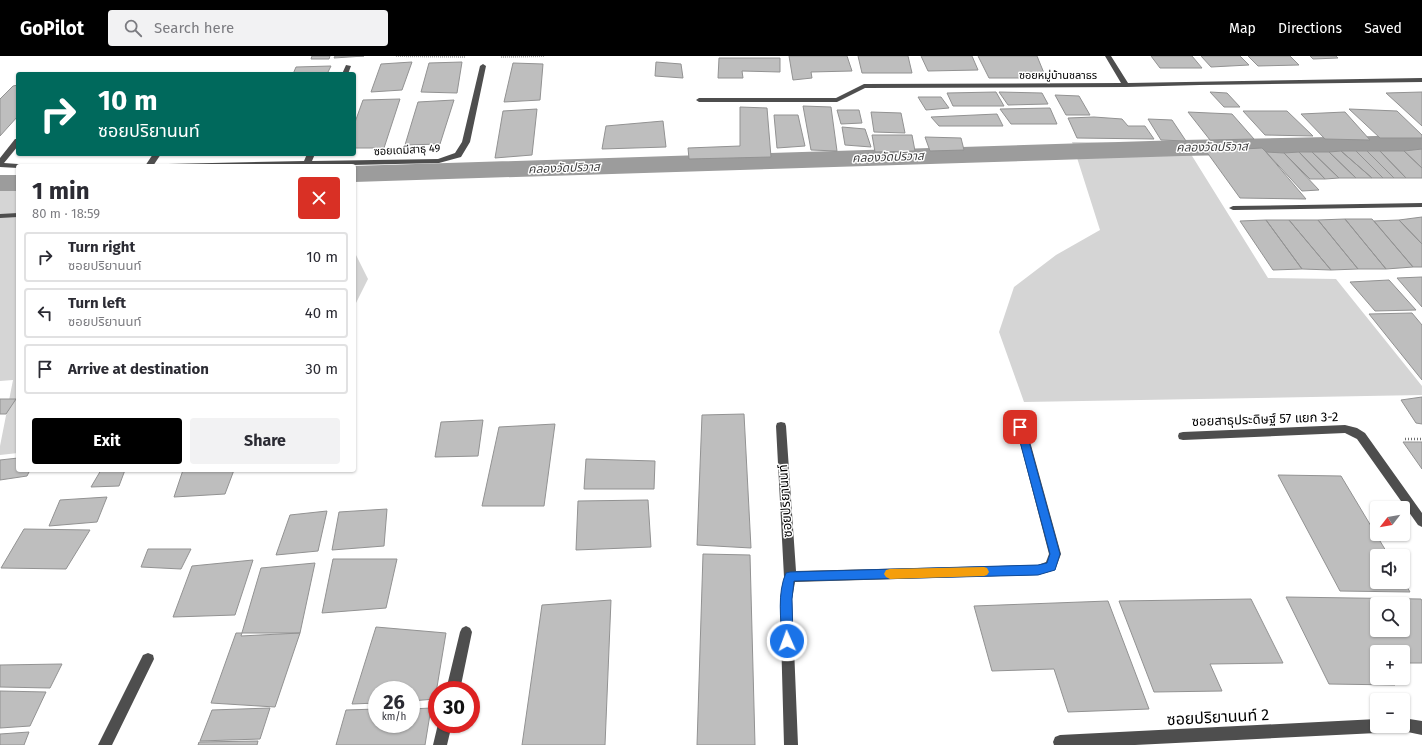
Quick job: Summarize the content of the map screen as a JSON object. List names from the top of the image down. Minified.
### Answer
{"streets":{"street":["ซอยหมู่บ้านชลาธร","ซอยเดมีสาธุ 49","ซอยสาธุประดิษฐ์ 57 แยก 3-2","ซอยปริยานนท์","ซอยปริยานนท์ 2"]},"water":["คลองวัดปริวาส"],"north":"bottom left","page":{"header":"GoPilot","search":"Search here","nav":["Map","Directions","Saved"],"turn":["10 m","ซอยปริยานนท์"],"heading":["1 min","80 m · 18:59"],"list":[{"name":"Turn right","note":"ซอยปริยานนท์","value":"10 m"},{"name":"Turn left","note":"ซอยปริยานนท์","value":"40 m"},{"name":"Arrive at destination","value":"30 m"}],"buttons":["Exit","Share"],"map_buttons":["+","−"],"speed":"26 km/h","limit":"30"}}
